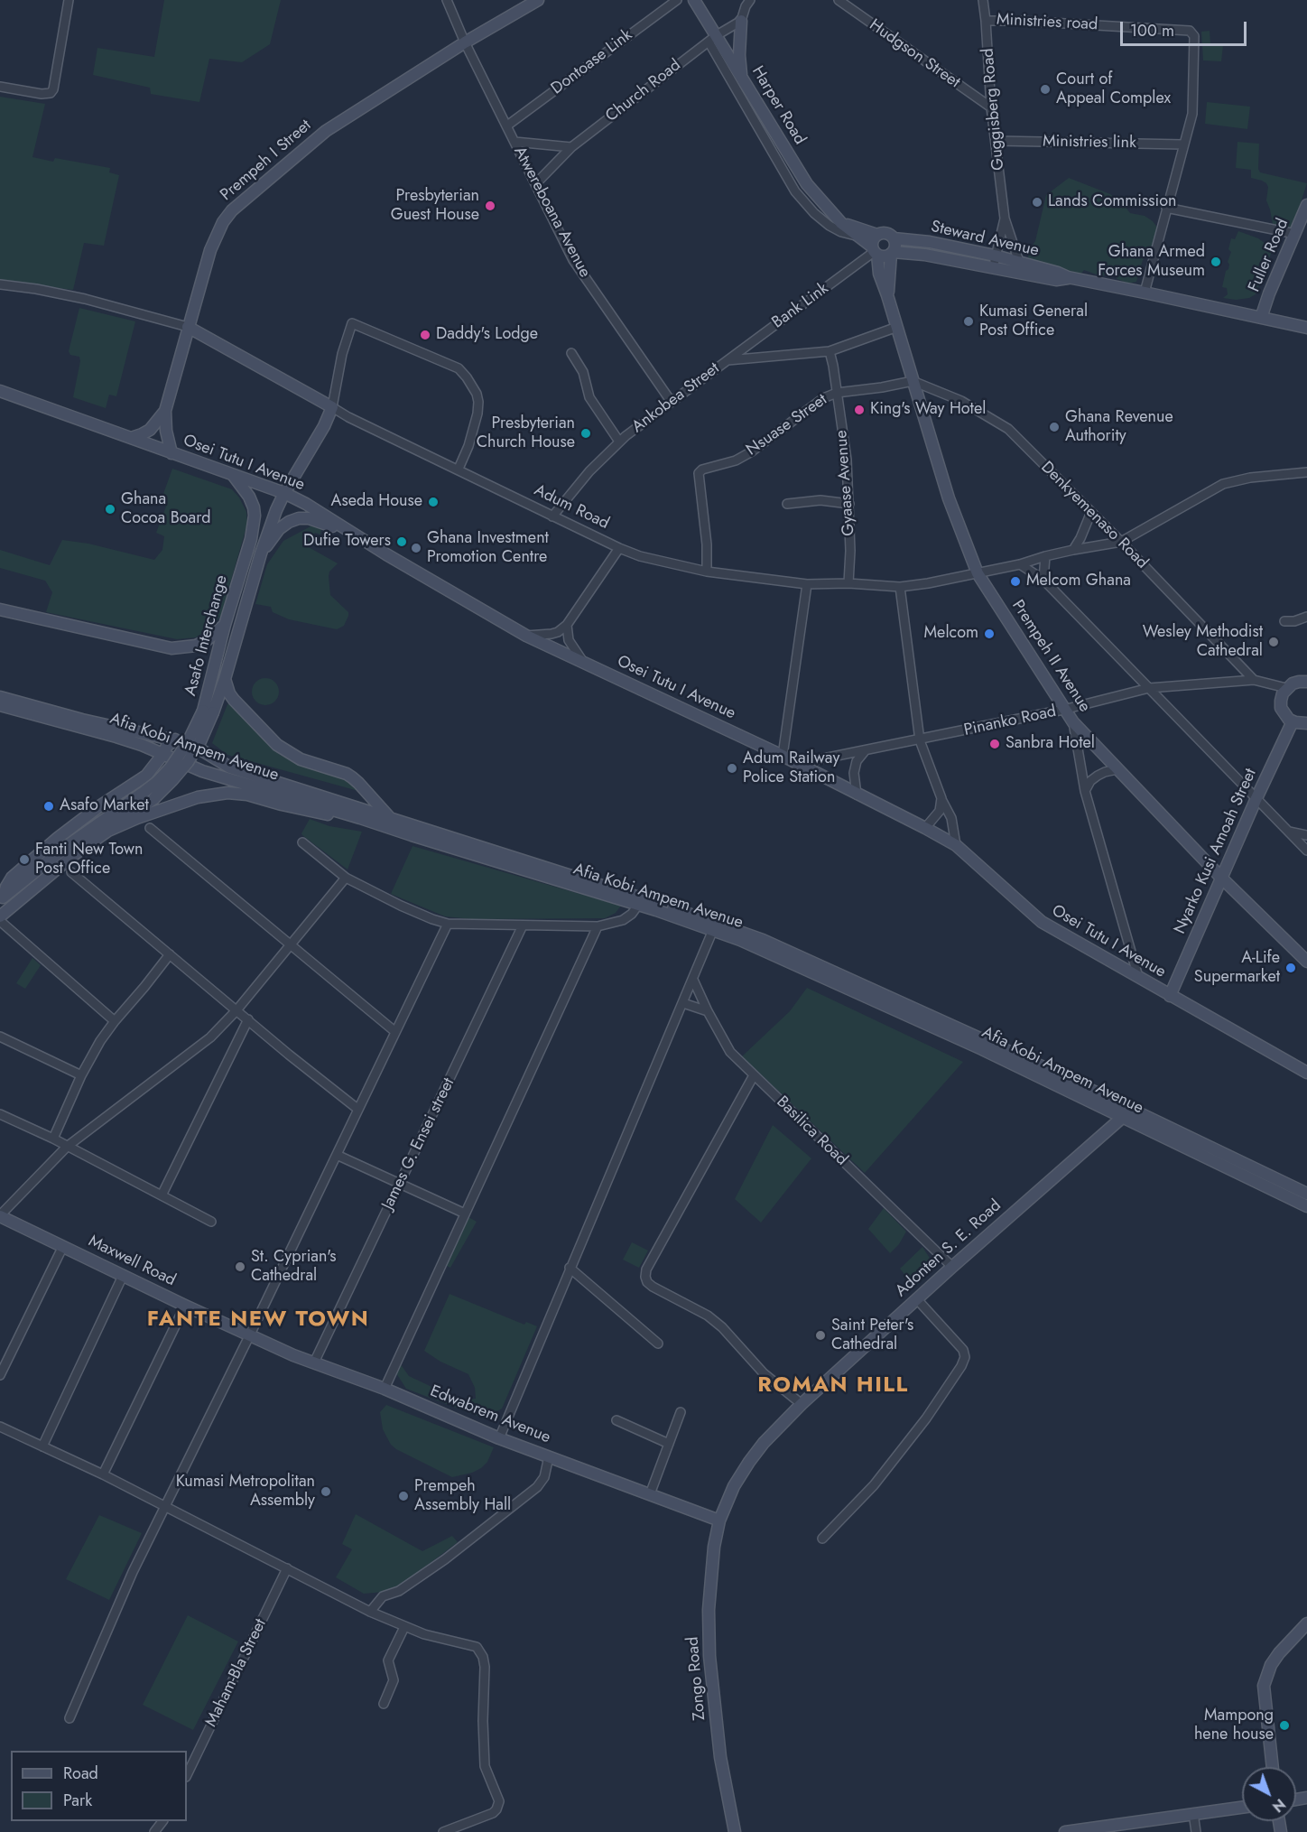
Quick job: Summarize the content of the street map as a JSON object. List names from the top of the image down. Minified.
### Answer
{"streets":{"street":["Ministries road","Hudgson Street","Dontoase Link","Church Road","Harper Road","Guggisberg Road","Ministries link","Prempeh I Street","Atwereboana Avenue","Steward Avenue","Fuller Road","Bank Link","Ankobea Street","Nsuase Street","Osei Tutu I Avenue","Gyaase Avenue","Adum Road","Denkyemenaso Road","Asafo Interchange","Prempeh II Avenue","Pinanko Road","Afia Kobi Ampem Avenue","Nyarko Kusi Amoah Street","Basilica Road","James G. Ensei street","Adonten S. E. Road","Maxwell Road","Edwabrem Avenue","Maham-Bla Street","Zongo Road"]},"crossings":[["Ministries road","Guggisberg Road"],["Ministries road","Ministries link"],["Hudgson Street","Guggisberg Road"],["Dontoase Link","Atwereboana Avenue"],["Church Road","Harper Road"],["Church Road","Atwereboana Avenue"],["Harper Road","Steward Avenue"],["Harper Road","Bank Link"],["Harper Road","Prempeh II Avenue"],["Guggisberg Road","Ministries link"],["Guggisberg Road","Steward Avenue"],["Prempeh I Street","Atwereboana Avenue"],["Prempeh I Street","Osei Tutu I Avenue"],["Prempeh I Street","Adum Road"],["Atwereboana Avenue","Ankobea Street"],["Steward Avenue","Fuller Road"],["Steward Avenue","Bank Link"],["Steward Avenue","Prempeh II Avenue"],["Bank Link","Ankobea Street"],["Bank Link","Prempeh II Avenue"],["Ankobea Street","Gyaase Avenue"],["Ankobea Street","Adum Road"],["Ankobea Street","Prempeh II Avenue"],["Nsuase Street","Gyaase Avenue"],["Nsuase Street","Adum Road"],["Nsuase Street","Denkyemenaso Road"],["Nsuase Street","Prempeh II Avenue"],["Osei Tutu I Avenue","Asafo Interchange"],["Osei Tutu I Avenue","Pinanko Road"],["Osei Tutu I Avenue","Nyarko Kusi Amoah Street"],["Gyaase Avenue","Adum Road"],["Adum Road","Denkyemenaso Road"],["Adum Road","Asafo Interchange"],["Adum Road","Prempeh II Avenue"],["Denkyemenaso Road","Prempeh II Avenue"],["Denkyemenaso Road","Pinanko Road"],["Prempeh II Avenue","Pinanko Road"],["Prempeh II Avenue","Nyarko Kusi Amoah Street"],["Afia Kobi Ampem Avenue","Adonten S. E. Road"],["Basilica Road","Adonten S. E. Road"],["James G. Ensei street","Edwabrem Avenue"],["Adonten S. E. Road","Edwabrem Avenue"],["Adonten S. E. Road","Zongo Road"],["Maxwell Road","Edwabrem Avenue"],["Edwabrem Avenue","Zongo Road"]],"districts":["FANTE NEW TOWN","ROMAN HILL"],"places":["Court of Appeal Complex","Lands Commission","Presbyterian Guest House","Ghana Armed Forces Museum","Kumasi General Post Office","Daddy's Lodge","King's Way Hotel","Ghana Revenue Authority","Presbyterian Church House","Aseda House","Ghana Cocoa Board","Dufie Towers","Ghana Investment Promotion Centre","Melcom Ghana","Melcom","Wesley Methodist Cathedral","Sanbra Hotel","Adum Railway Police Station","Asafo Market","Fanti New Town Post Office","A-Life Supermarket","St. Cyprian's Cathedral","Saint Peter's Cathedral","Kumasi Metropolitan Assembly","Prempeh Assembly Hall","Mampong hene house"],"legend":["Road","Park"],"scale_bar":"100 m","north":"bottom right"}
